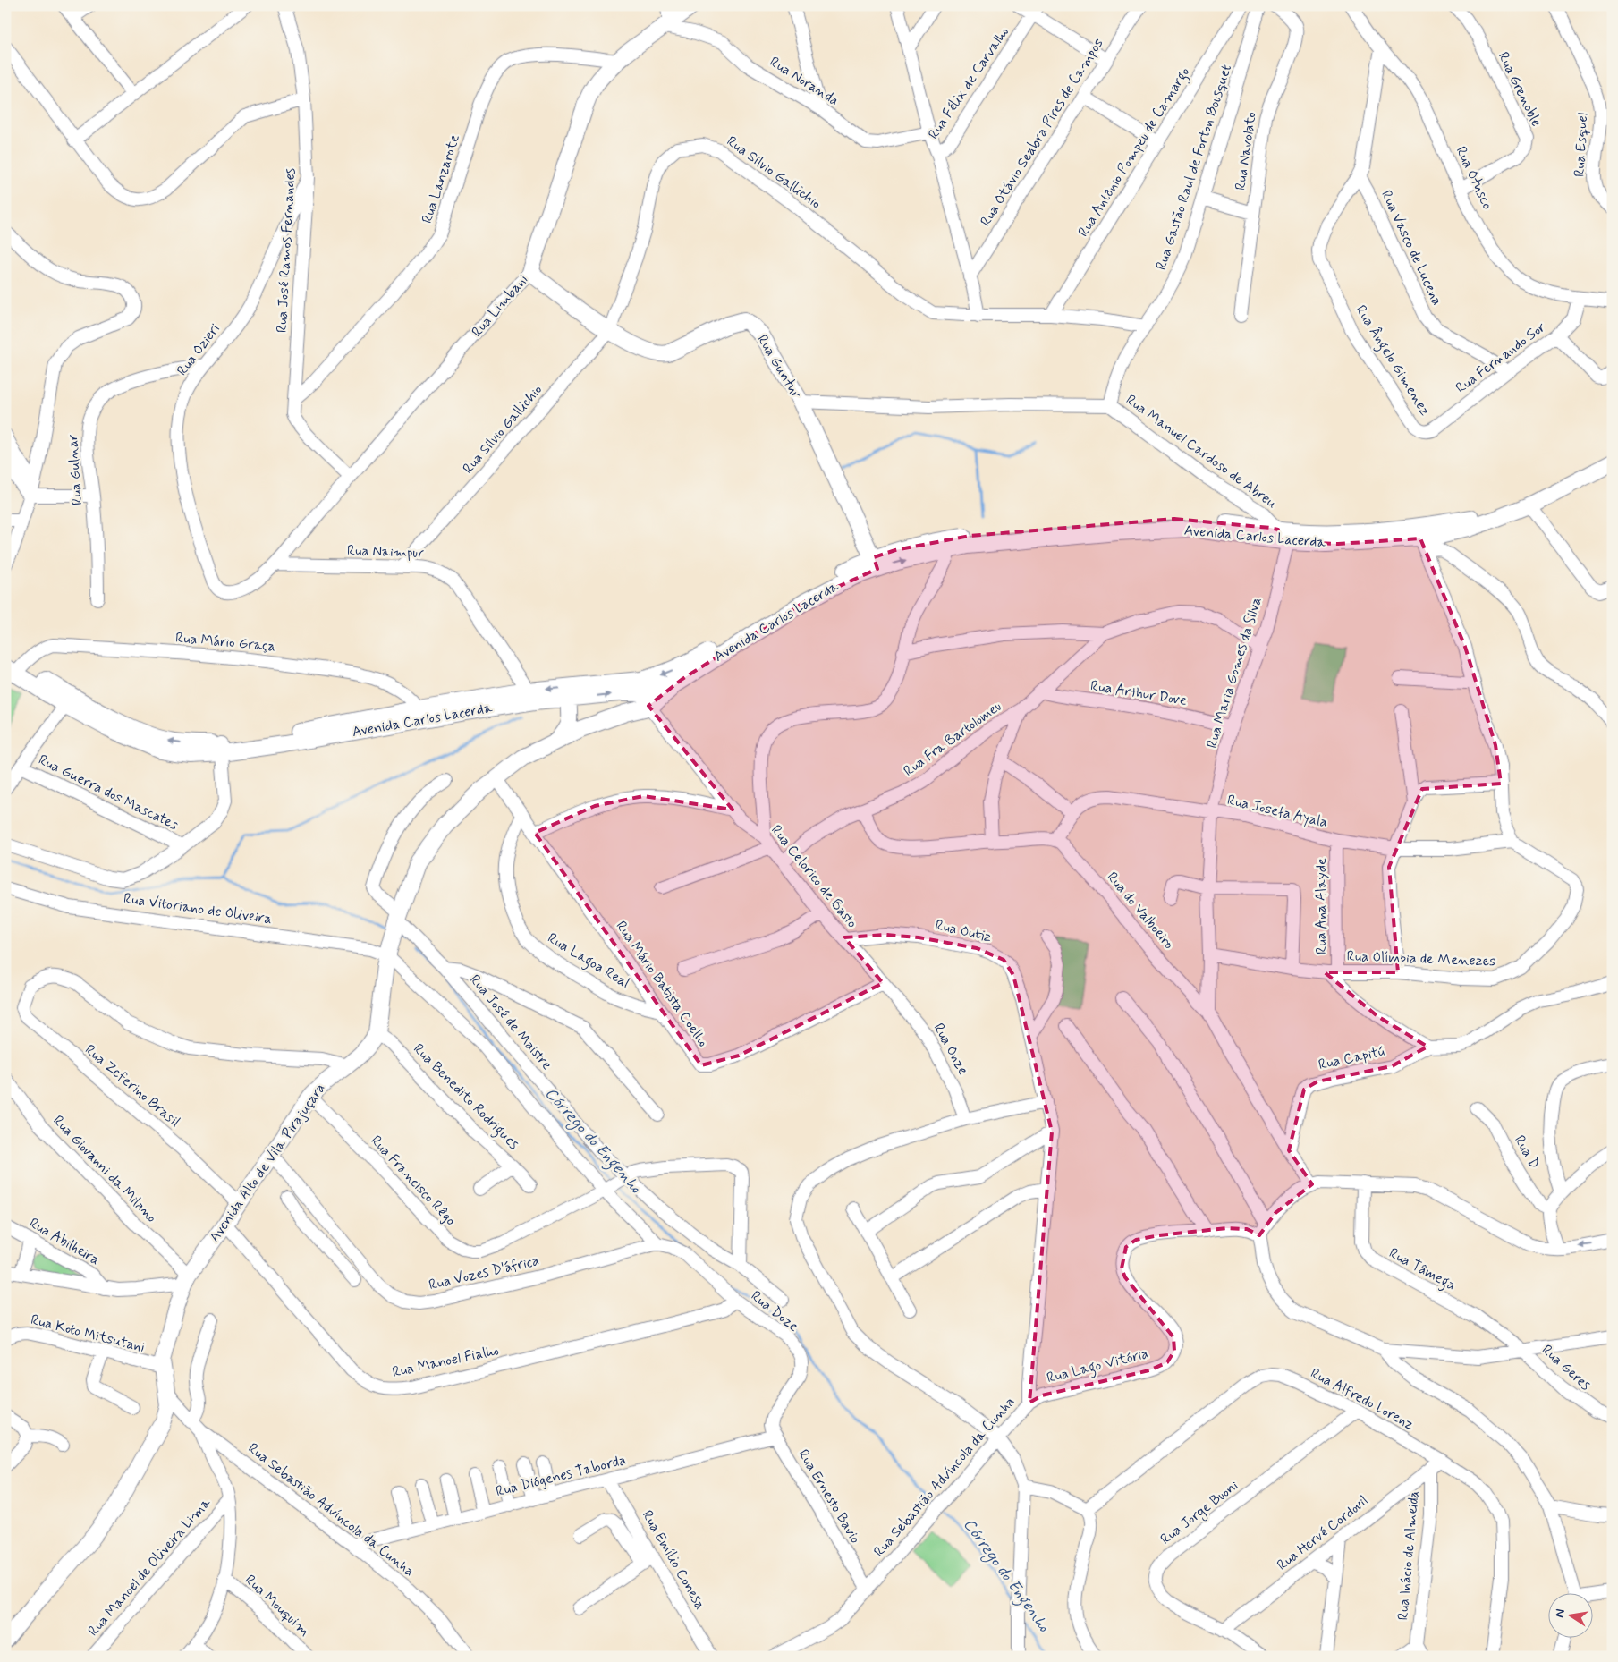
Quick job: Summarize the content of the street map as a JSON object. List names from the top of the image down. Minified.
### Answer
{"streets":{"main road":["Rua Limbani","Rua Guntur","Avenida Carlos Lacerda","Avenida Alto de Vila Pirajuçara"],"street":["Rua Noranda","Rua Félix de Carvalho","Rua Grenoble","Rua Otávio Seabra Pires de Campos","Rua Esquel","Rua Navolato","Rua Antônio Pompeu de Camargo","Rua Gastão Raul de Forton Bousquet","Rua Silvio Gallichio","Rua Otusco","Rua Lanzarote","Rua Vasco de Lucena","Rua José Ramos Fernandes","Rua Ozieri","Rua Fernando Sor","Rua Ângelo Gimenez","Rua Manuel Cardoso de Abreu","Rua Gulnar","Rua Naimpur","Rua Mário Graça","Rua Maria Gomes da Silva","Rua Arthur Dove","Rua Fra Bartolomeu","Rua Guerra dos Mascates","Rua Josefa Ayala","Rua Celorico de Basto","Rua Ana Alayde","Rua Vitoriano de Oliveira","Rua do Valboeiro","Rua Outiz","Rua Olímpia de Menezes","Rua Lagoa Real","Rua Mário Batista Coelho","Rua José de Maistre","Rua Onze","Rua Capitú","Rua Zeferino Brasil","Rua Benedito Rodrigues","Rua D","Rua Giovanni da Milano","Rua Francisco Rêgo","Rua Abilheira","Rua Tâmega","Rua Vozes D'áfrica","Rua Doze","Rua Koto Mitsutani","Rua Manoel Fialho","Rua Lago Vitória","Rua Geres","Rua Alfredo Lorenz","Rua Diógenes Taborda","Rua Sebastião Advíncola da Cunha","Rua Ernesto Bavio","Rua Jorge Buoni","Rua Hervé Cordovil","Rua Inácio de Almeida","Rua Emílio Conesa","Rua Manoel de Oliveira Lima","Rua Mouquim"]},"crossings":[["Rua Noranda","Rua Limbani"],["Rua Grenoble","Rua Otusco"],["Rua Antônio Pompeu de Camargo","Rua Silvio Gallichio"],["Rua Gastão Raul de Forton Bousquet","Rua Silvio Gallichio"],["Rua Gastão Raul de Forton Bousquet","Rua Manuel Cardoso de Abreu"],["Rua Silvio Gallichio","Rua Guntur"],["Rua Silvio Gallichio","Rua Naimpur"],["Rua Otusco","Rua Fernando Sor"],["Rua Otusco","Rua Ângelo Gimenez"],["Rua Lanzarote","Rua José Ramos Fernandes"],["Rua Lanzarote","Rua Limbani"],["Rua Vasco de Lucena","Rua Fernando Sor"],["Rua Vasco de Lucena","Rua Ângelo Gimenez"],["Rua José Ramos Fernandes","Rua Limbani"],["Rua José Ramos Fernandes","Rua Ozieri"],["Rua Limbani","Rua Ozieri"],["Rua Limbani","Rua Guntur"],["Rua Limbani","Rua Naimpur"],["Rua Ozieri","Rua Gulnar"],["Rua Ozieri","Rua Naimpur"],["Rua Fernando Sor","Rua Ângelo Gimenez"],["Rua Guntur","Rua Manuel Cardoso de Abreu"],["Rua Guntur","Avenida Carlos Lacerda"],["Rua Manuel Cardoso de Abreu","Avenida Carlos Lacerda"],["Rua Manuel Cardoso de Abreu","Rua Maria Gomes da Silva"],["Avenida Carlos Lacerda","Rua Naimpur"],["Avenida Carlos Lacerda","Rua Mário Graça"],["Avenida Carlos Lacerda","Rua Maria Gomes da Silva"],["Avenida Carlos Lacerda","Rua Celorico de Basto"],["Avenida Carlos Lacerda","Avenida Alto de Vila Pirajuçara"],["Rua Maria Gomes da Silva","Rua Arthur Dove"],["Rua Maria Gomes da Silva","Rua Josefa Ayala"],["Rua Maria Gomes da Silva","Rua do Valboeiro"],["Rua Maria Gomes da Silva","Rua Olímpia de Menezes"],["Rua Arthur Dove","Rua Fra Bartolomeu"],["Rua Fra Bartolomeu","Rua Celorico de Basto"],["Rua Josefa Ayala","Rua Ana Alayde"],["Rua Josefa Ayala","Rua do Valboeiro"],["Rua Josefa Ayala","Rua Olímpia de Menezes"],["Rua Celorico de Basto","Rua Outiz"],["Rua Celorico de Basto","Rua Mário Batista Coelho"],["Rua Celorico de Basto","Rua Onze"],["Rua Celorico de Basto","Avenida Alto de Vila Pirajuçara"],["Rua Ana Alayde","Rua Olímpia de Menezes"],["Rua Vitoriano de Oliveira","Avenida Alto de Vila Pirajuçara"],["Rua do Valboeiro","Rua Capitú"],["Rua Outiz","Rua Sebastião Advíncola da Cunha"],["Rua Lagoa Real","Rua Mário Batista Coelho"],["Rua Mário Batista Coelho","Rua Onze"],["Rua Mário Batista Coelho","Avenida Alto de Vila Pirajuçara"],["Rua José de Maistre","Avenida Alto de Vila Pirajuçara"],["Rua José de Maistre","Rua Francisco Rêgo"],["Rua Zeferino Brasil","Avenida Alto de Vila Pirajuçara"],["Rua Benedito Rodrigues","Avenida Alto de Vila Pirajuçara"],["Avenida Alto de Vila Pirajuçara","Rua Giovanni da Milano"],["Avenida Alto de Vila Pirajuçara","Rua Francisco Rêgo"],["Avenida Alto de Vila Pirajuçara","Rua Vozes D'áfrica"],["Avenida Alto de Vila Pirajuçara","Rua Koto Mitsutani"],["Avenida Alto de Vila Pirajuçara","Rua Manoel Fialho"],["Avenida Alto de Vila Pirajuçara","Rua Sebastião Advíncola da Cunha"],["Rua Tâmega","Rua Geres"],["Rua Vozes D'áfrica","Rua Doze"],["Rua Doze","Rua Manoel Fialho"],["Rua Doze","Rua Ernesto Bavio"],["Rua Lago Vitória","Rua Sebastião Advíncola da Cunha"],["Rua Alfredo Lorenz","Rua Jorge Buoni"],["Rua Alfredo Lorenz","Rua Hervé Cordovil"],["Rua Diógenes Taborda","Rua Sebastião Advíncola da Cunha"],["Rua Diógenes Taborda","Rua Ernesto Bavio"],["Rua Diógenes Taborda","Rua Emílio Conesa"],["Rua Sebastião Advíncola da Cunha","Rua Ernesto Bavio"],["Rua Jorge Buoni","Rua Hervé Cordovil"],["Rua Hervé Cordovil","Rua Inácio de Almeida"]],"water":["Córrego do Engenho"],"north":"left"}
